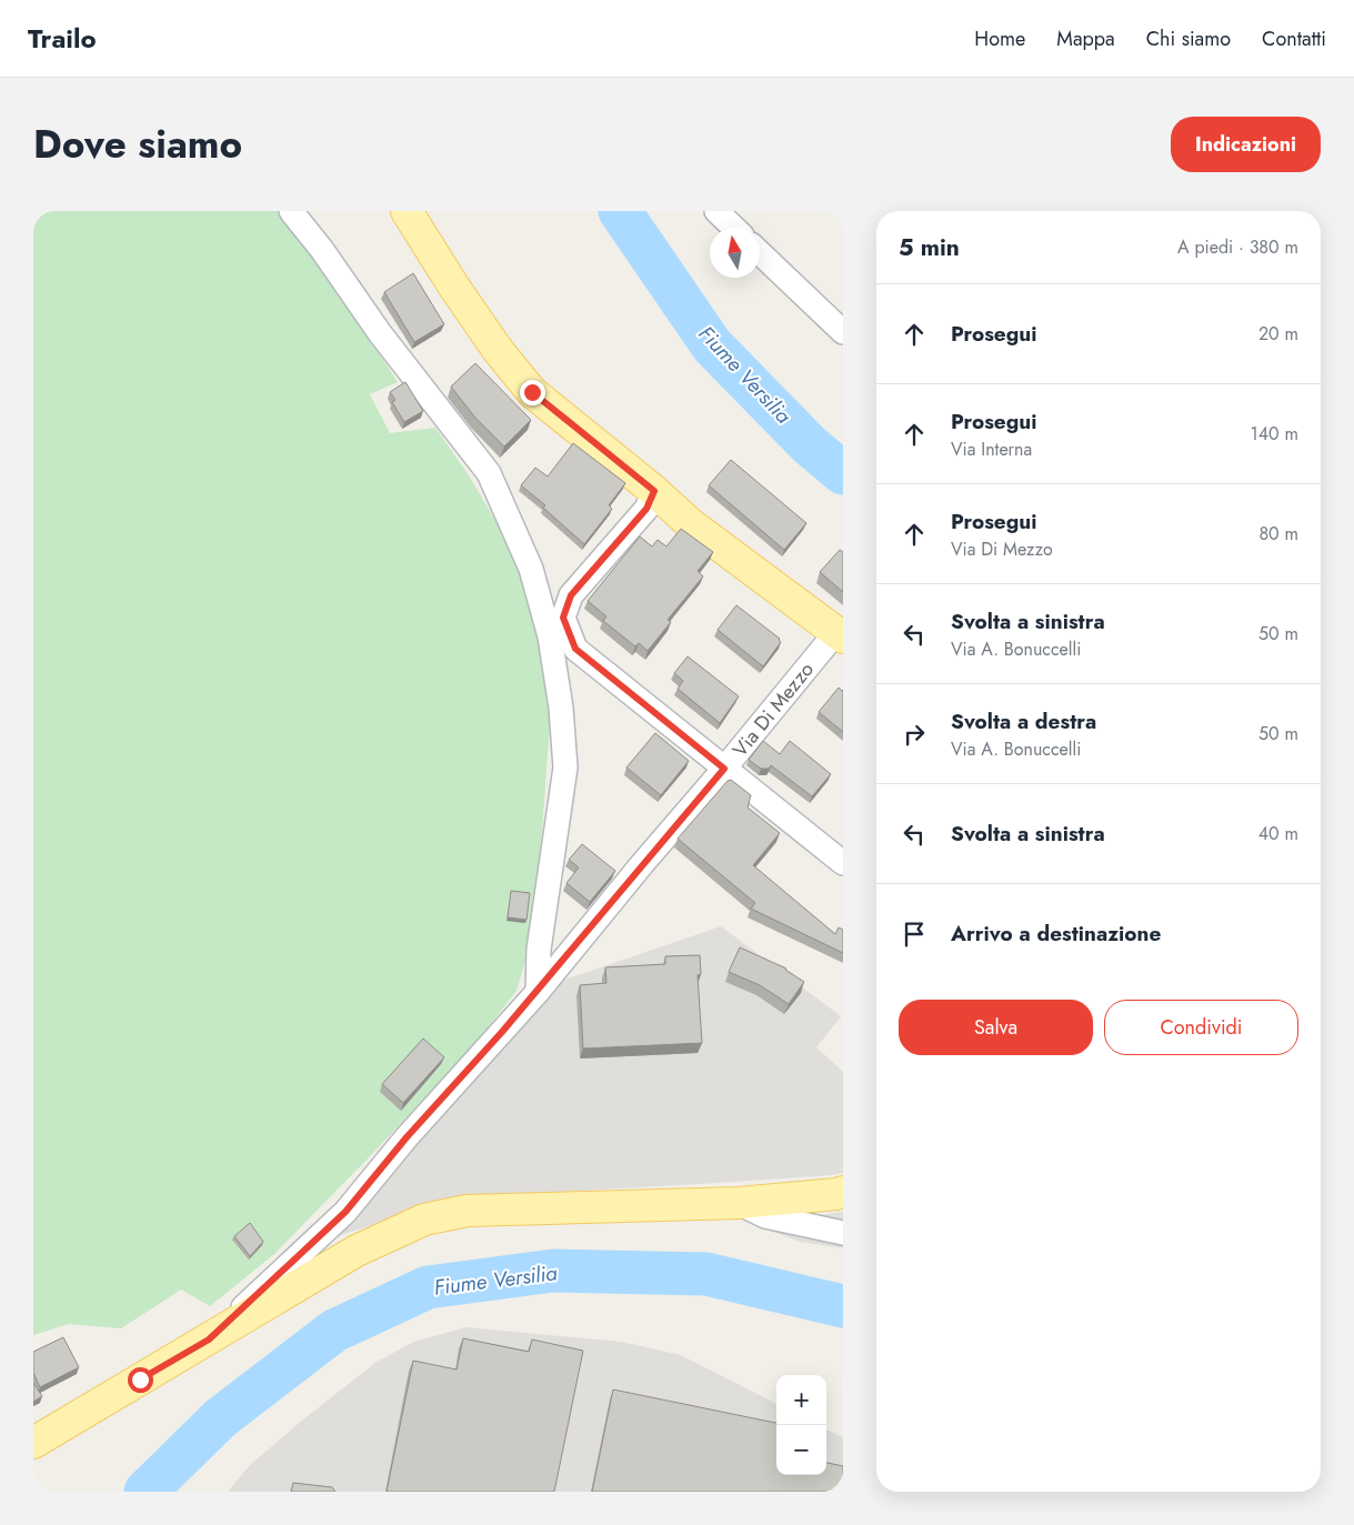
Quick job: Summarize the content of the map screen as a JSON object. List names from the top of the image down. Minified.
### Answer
{"streets":{"street":["Via Di Mezzo"]},"water":["Fiume Versilia"],"north":"top","page":{"header":"Trailo","nav":["Home","Mappa","Chi siamo","Contatti"],"title":"Dove siamo","buttons":["Indicazioni",["Salva","Condividi"]],"heading":["5 min","A piedi · 380 m"],"list":[["Prosegui","20 m"],["Prosegui","Via Interna","140 m"],["Prosegui","Via Di Mezzo","80 m"],["Svolta a sinistra","Via A. Bonuccelli","50 m"],["Svolta a destra","Via A. Bonuccelli","50 m"],["Svolta a sinistra","40 m"],"Arrivo a destinazione"],"map_buttons":["+","−"]}}
